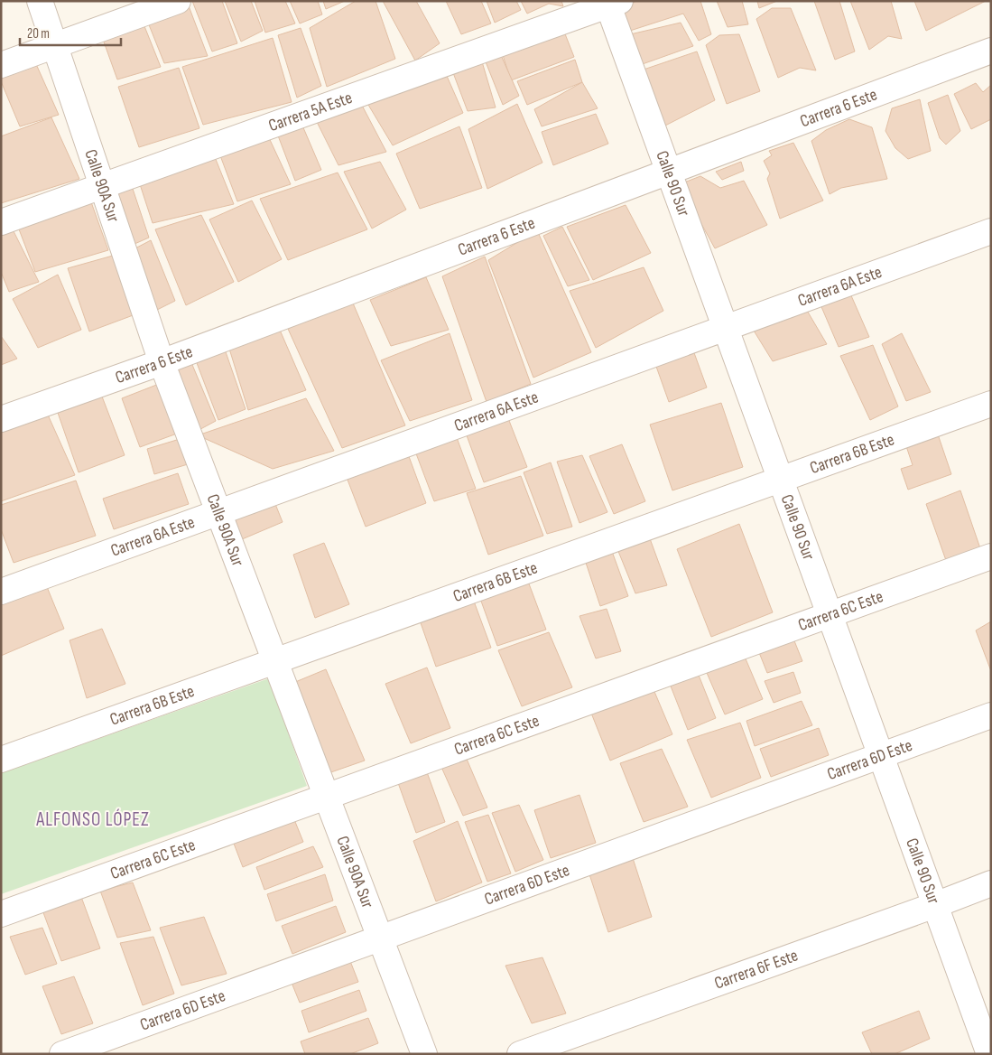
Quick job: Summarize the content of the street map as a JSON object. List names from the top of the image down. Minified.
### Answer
{"streets":{"street":["Carrera 6 Este","Carrera 5A Este","Calle 90 Sur","Calle 90A Sur","Carrera 6A Este","Carrera 6B Este","Carrera 6C Este","Carrera 6D Este","Carrera 6F Este"]},"crossings":[["Carrera 6 Este","Calle 90 Sur"],["Carrera 6 Este","Calle 90A Sur"],["Carrera 5A Este","Calle 90 Sur"],["Carrera 5A Este","Calle 90A Sur"],["Calle 90 Sur","Carrera 6A Este"],["Calle 90 Sur","Carrera 6B Este"],["Calle 90 Sur","Carrera 6C Este"],["Calle 90 Sur","Carrera 6D Este"],["Calle 90 Sur","Carrera 6F Este"],["Calle 90A Sur","Carrera 6A Este"],["Calle 90A Sur","Carrera 6B Este"],["Calle 90A Sur","Carrera 6C Este"],["Calle 90A Sur","Carrera 6D Este"]],"districts":["ALFONSO LÓPEZ"],"scale_bar":"20 m"}
